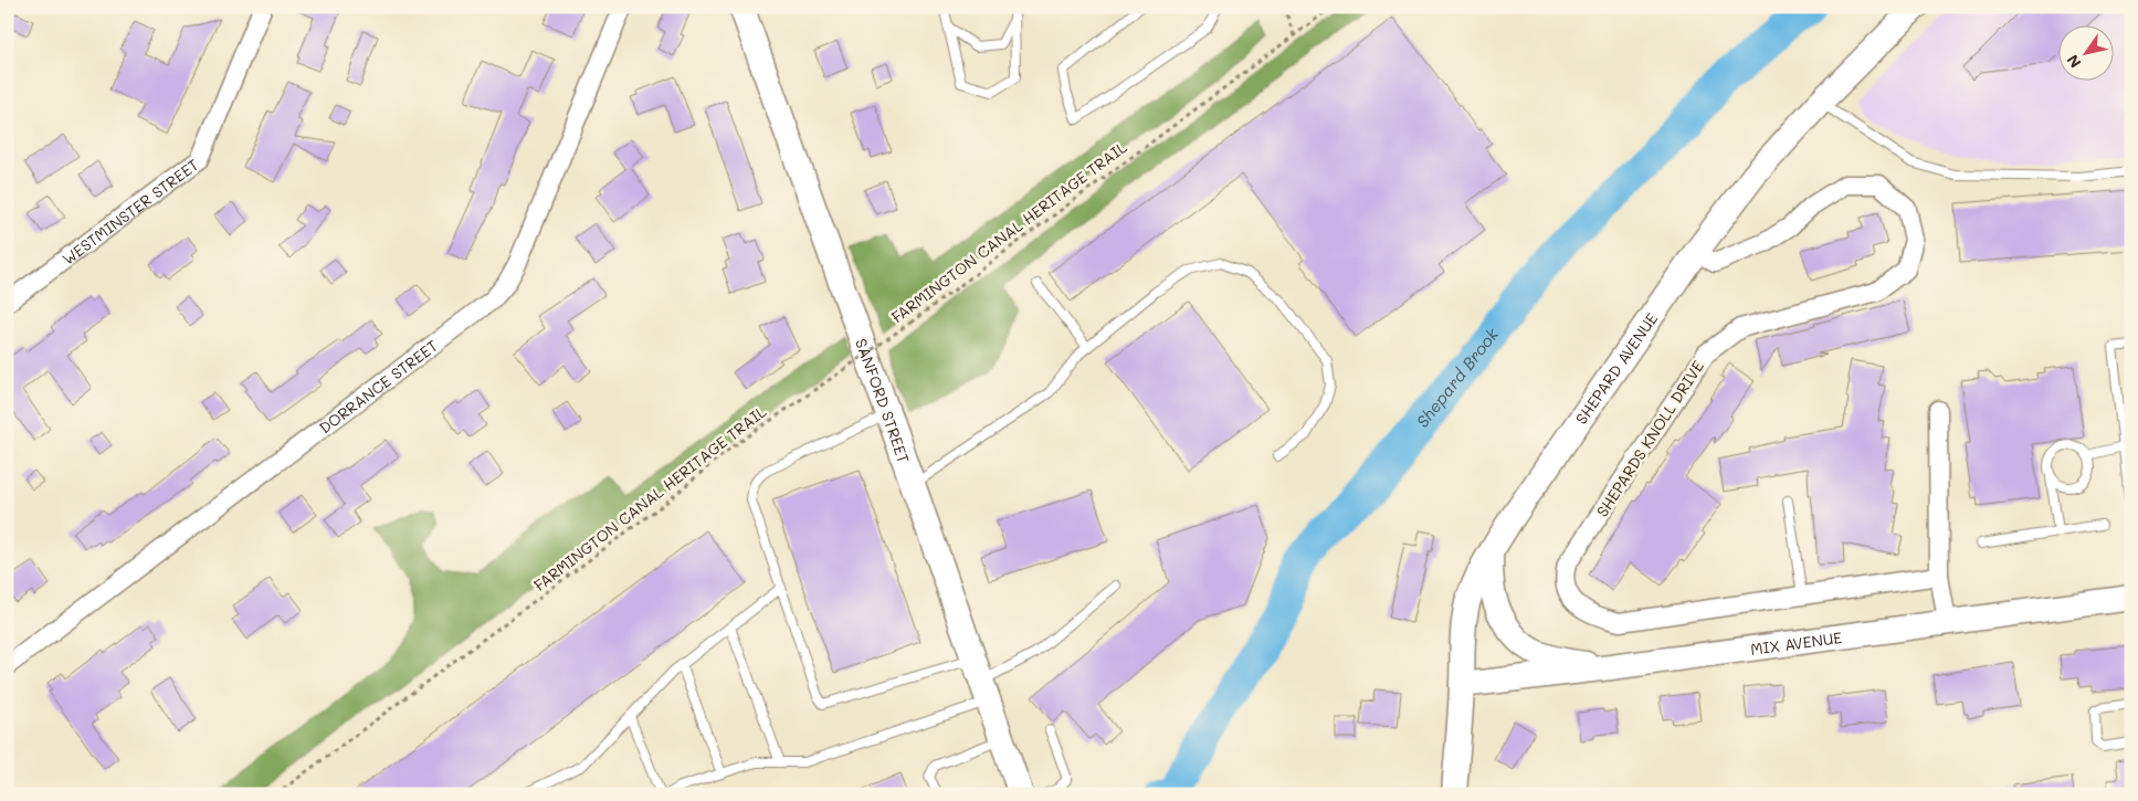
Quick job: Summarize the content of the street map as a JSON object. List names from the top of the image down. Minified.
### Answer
{"streets":{"street":["WESTMINSTER STREET","SHEPARD AVENUE","DORRANCE STREET","SANFORD STREET","SHEPARDS KNOLL DRIVE","MIX AVENUE"],"path":["FARMINGTON CANAL HERITAGE TRAIL"]},"crossings":[["SHEPARD AVENUE","SHEPARDS KNOLL DRIVE"],["SHEPARD AVENUE","MIX AVENUE"]],"water":["Shepard Brook"],"north":"bottom left"}
